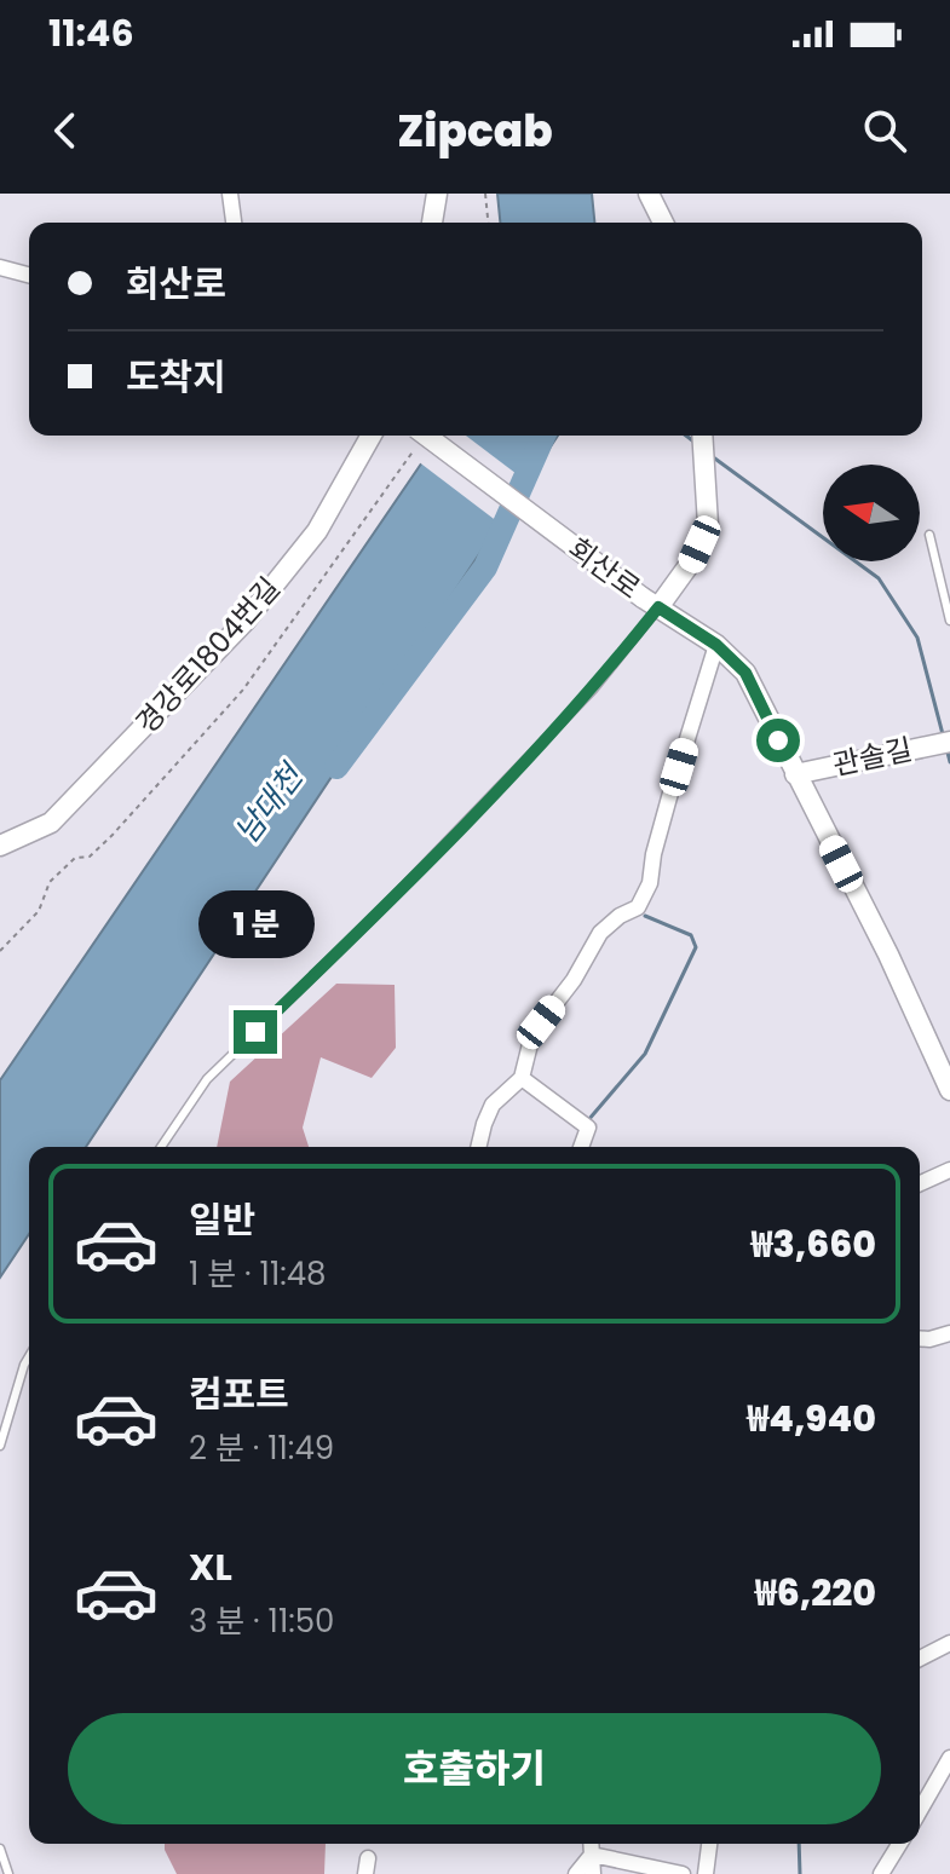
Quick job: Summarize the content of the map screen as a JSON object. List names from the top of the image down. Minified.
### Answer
{"streets":{"street":["회산로","경강로1804번길","관솔길"]},"crossings":[["회산로","관솔길"]],"water":["남대천"],"north":"left","page":{"status":"11:46","header":"Zipcab","banner":["회산로","도착지"],"bubble":"1 분","list":[{"name":"일반","note":"1 분 · 11:48","value":"₩3,660"},{"name":"컴포트","note":"2 분 · 11:49","value":"₩4,940"},{"name":"XL","note":"3 분 · 11:50","value":"₩6,220"}],"buttons":"호출하기"}}
